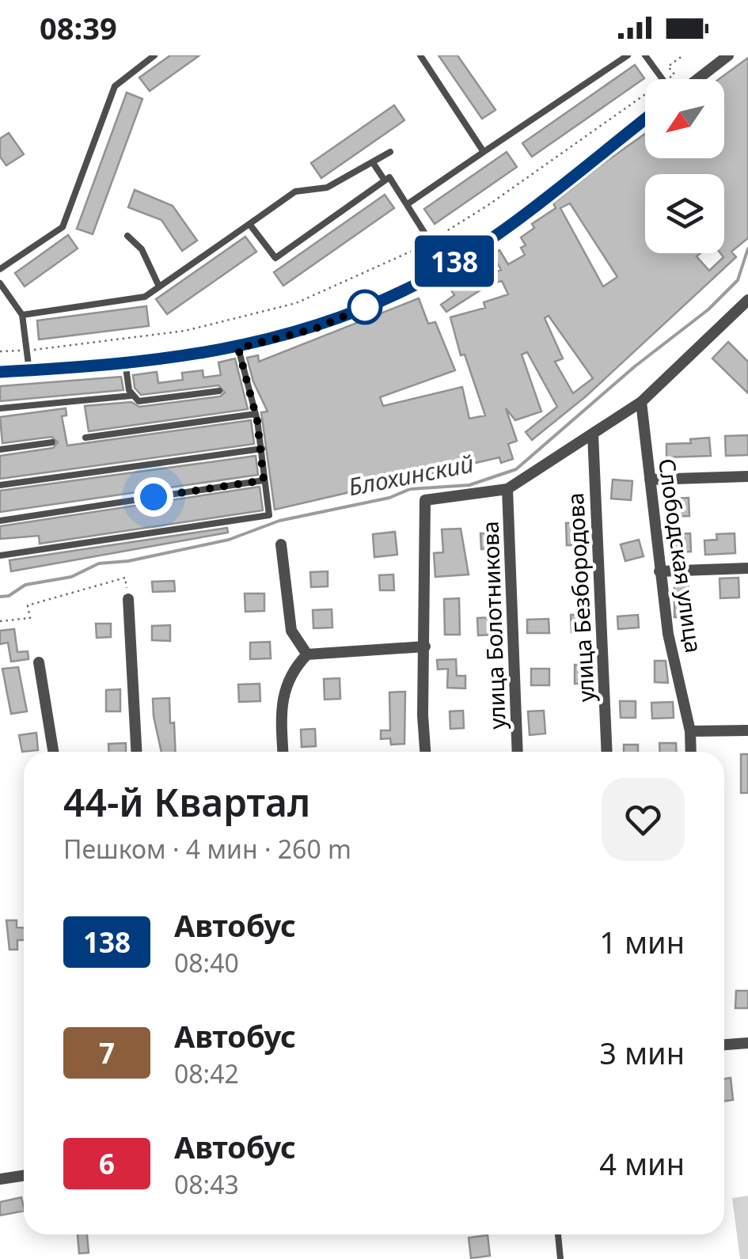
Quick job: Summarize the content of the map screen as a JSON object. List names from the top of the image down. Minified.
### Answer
{"streets":{"street":["Слободская улица","улица Безбородова","улица Болотникова"]},"water":["Блохинский"],"lines":["bus line 138"],"north":"bottom left","page":{"status":"08:39","on_map":"138","heading":["44-й Квартал","Пешком · 4 мин · 260 m"],"list":[{"mark":"138","name":"Автобус","note":"08:40","value":"1 мин"},{"mark":"7","name":"Автобус","note":"08:42","value":"3 мин"},{"mark":"6","name":"Автобус","note":"08:43","value":"4 мин"}]}}
